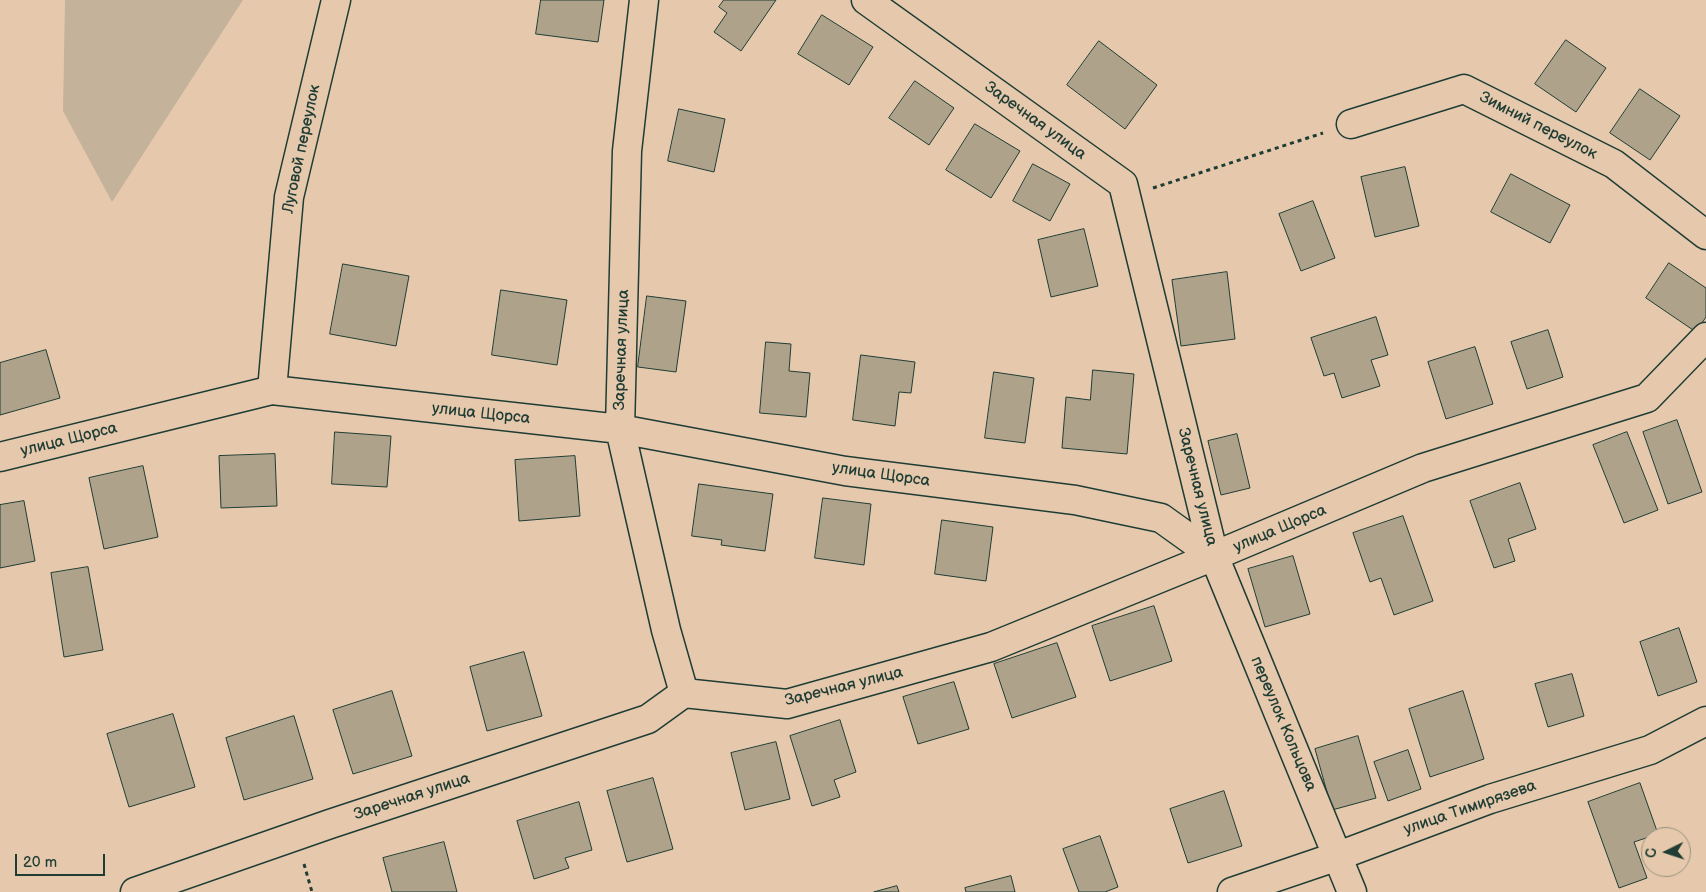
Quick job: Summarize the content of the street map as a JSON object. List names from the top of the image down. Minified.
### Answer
{"streets":{"street":["Заречная улица","Зимний переулок","Луговой переулок","улица Щорса","переулок Кольцова","улица Тимирязева"]},"crossings":[["Заречная улица","улица Щорса"],["Заречная улица","переулок Кольцова"],["Луговой переулок","улица Щорса"],["улица Щорса","переулок Кольцова"],["переулок Кольцова","улица Тимирязева"]],"scale_bar":"20 m","north":"left"}
